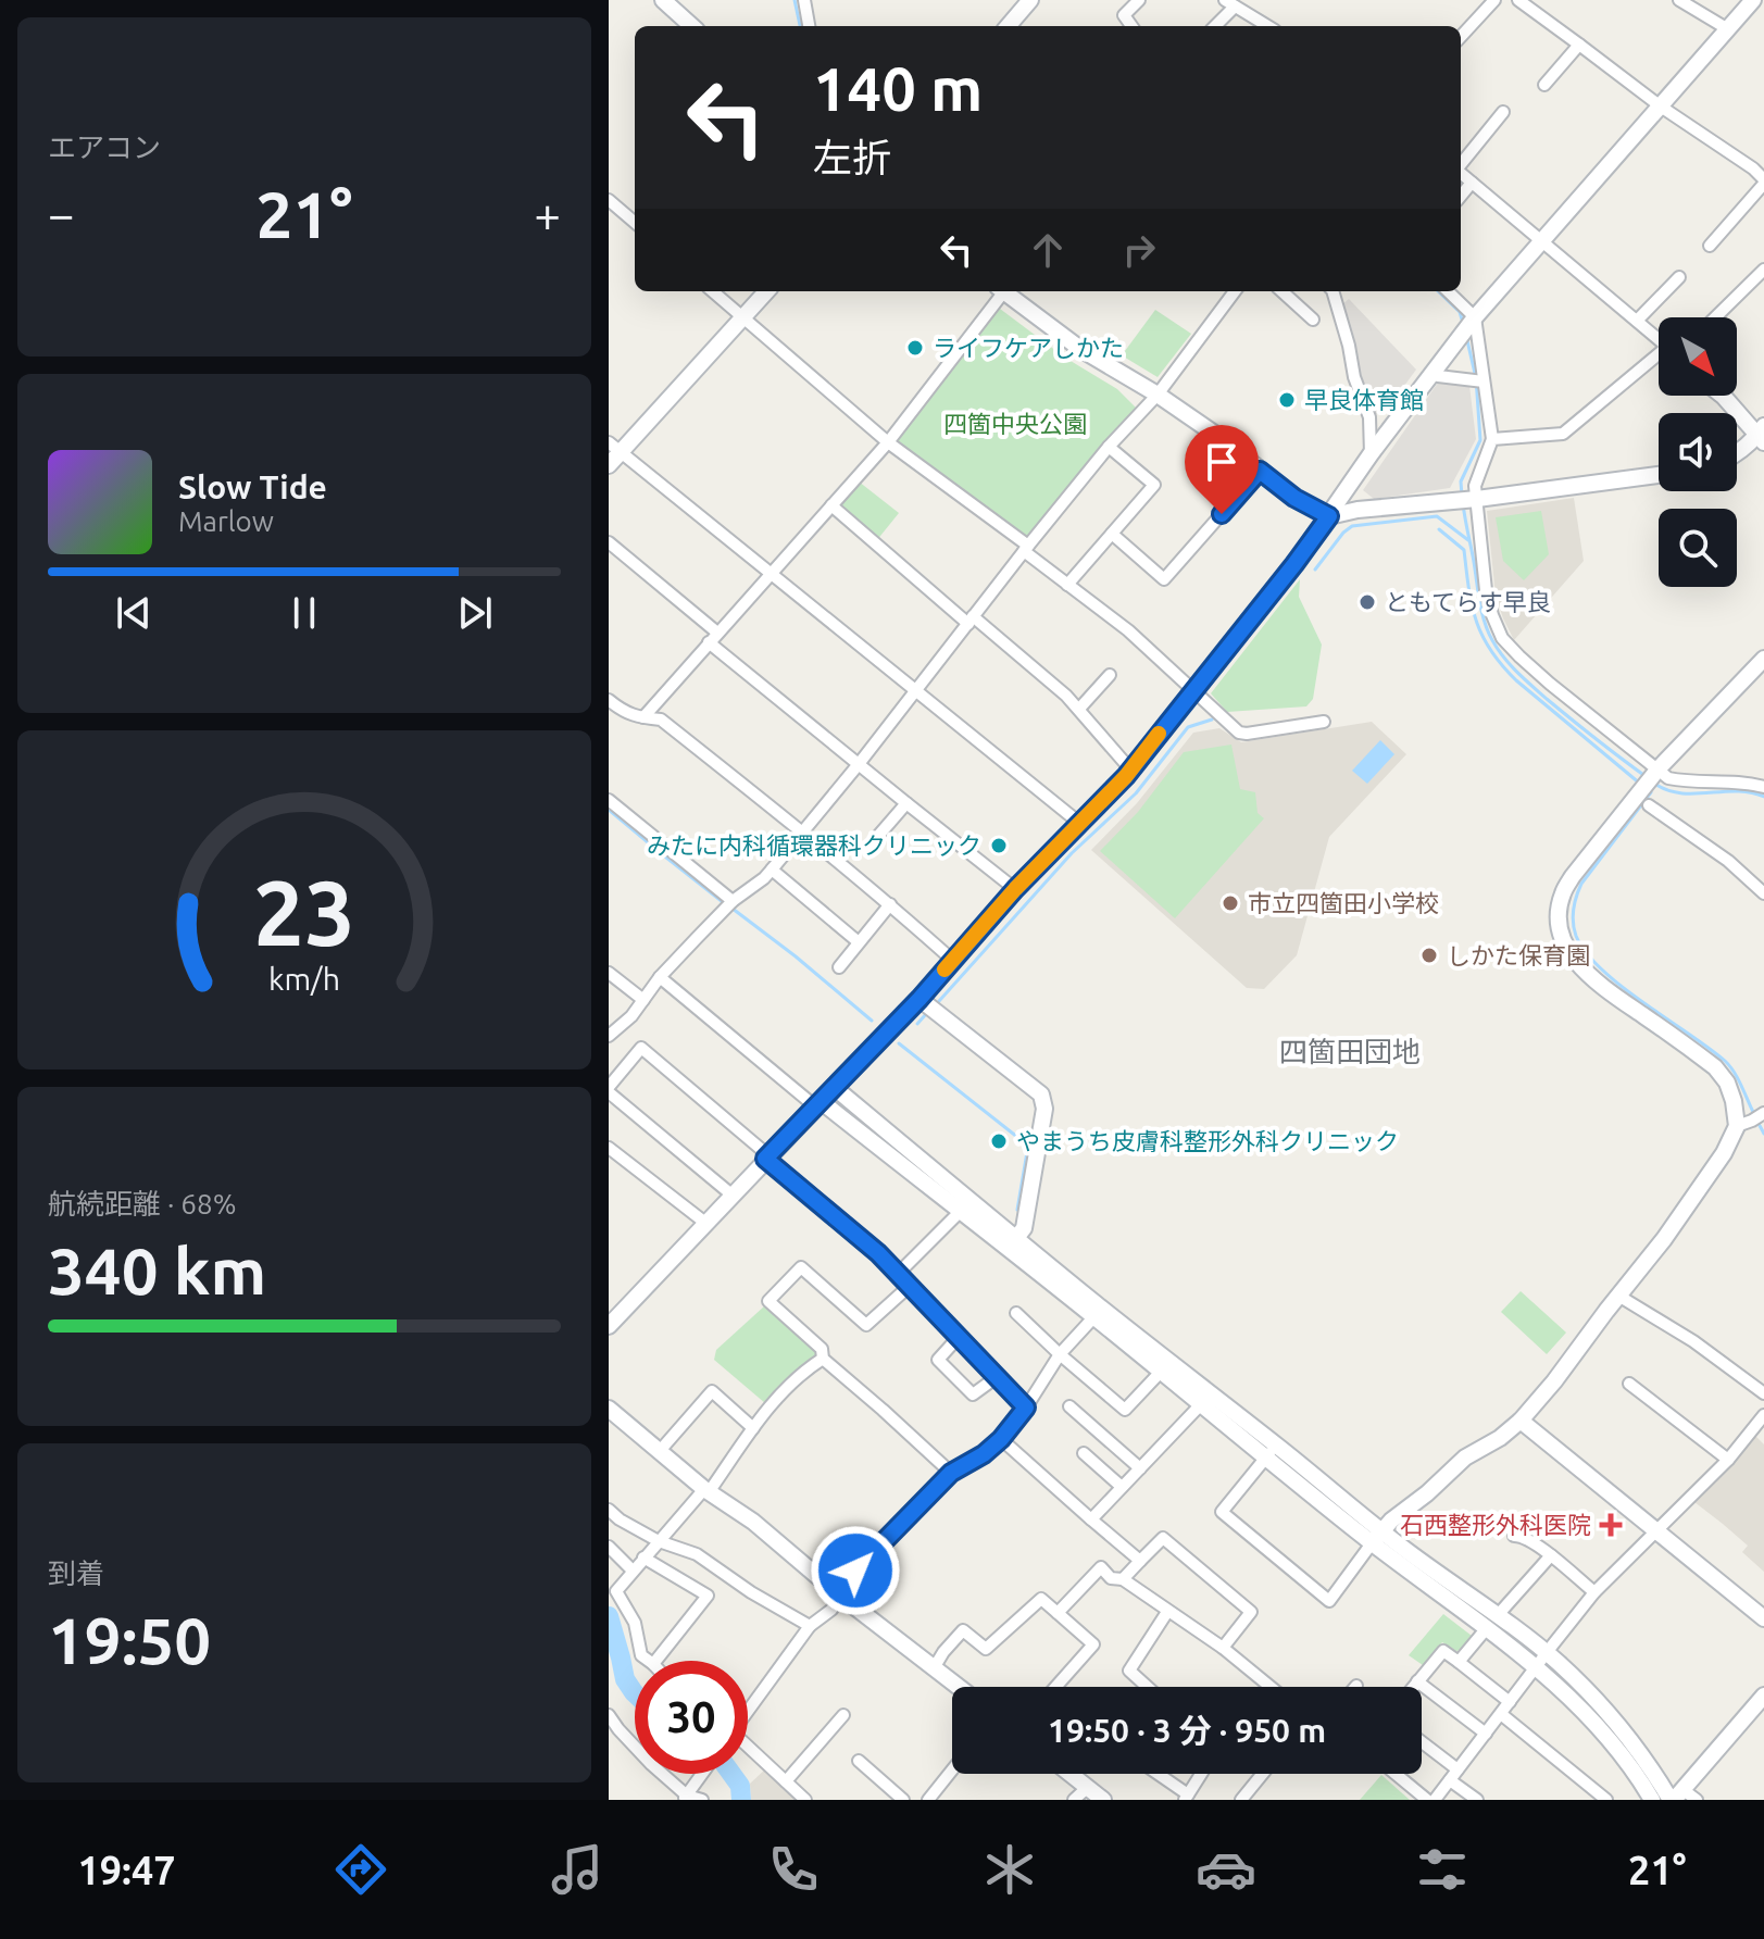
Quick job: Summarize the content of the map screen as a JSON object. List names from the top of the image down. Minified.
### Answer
{"districts":["四箇田団地"],"parks":["四箇中央公園"],"places":{"other":["ライフケアしかた","早良体育館","ともてらす早良","みたに内科循環器科クリニック","市立四箇田小学校","しかた保育園","やまうち皮膚科整形外科クリニック"],"health":["石西整形外科医院"]},"north":"bottom right","page":{"tile":["エアコン",["航続距離 · 68%","340 km"],["到着","19:50"]],"turn":["140 m","左折"],"heat":["−","21°","+"],"song":["Slow Tide","Marlow"],"limit":"30","trip":"19:50 · 3 分 · 950 m","tabs":["19:47","21°"],"gauge":["23","km/h"]}}
